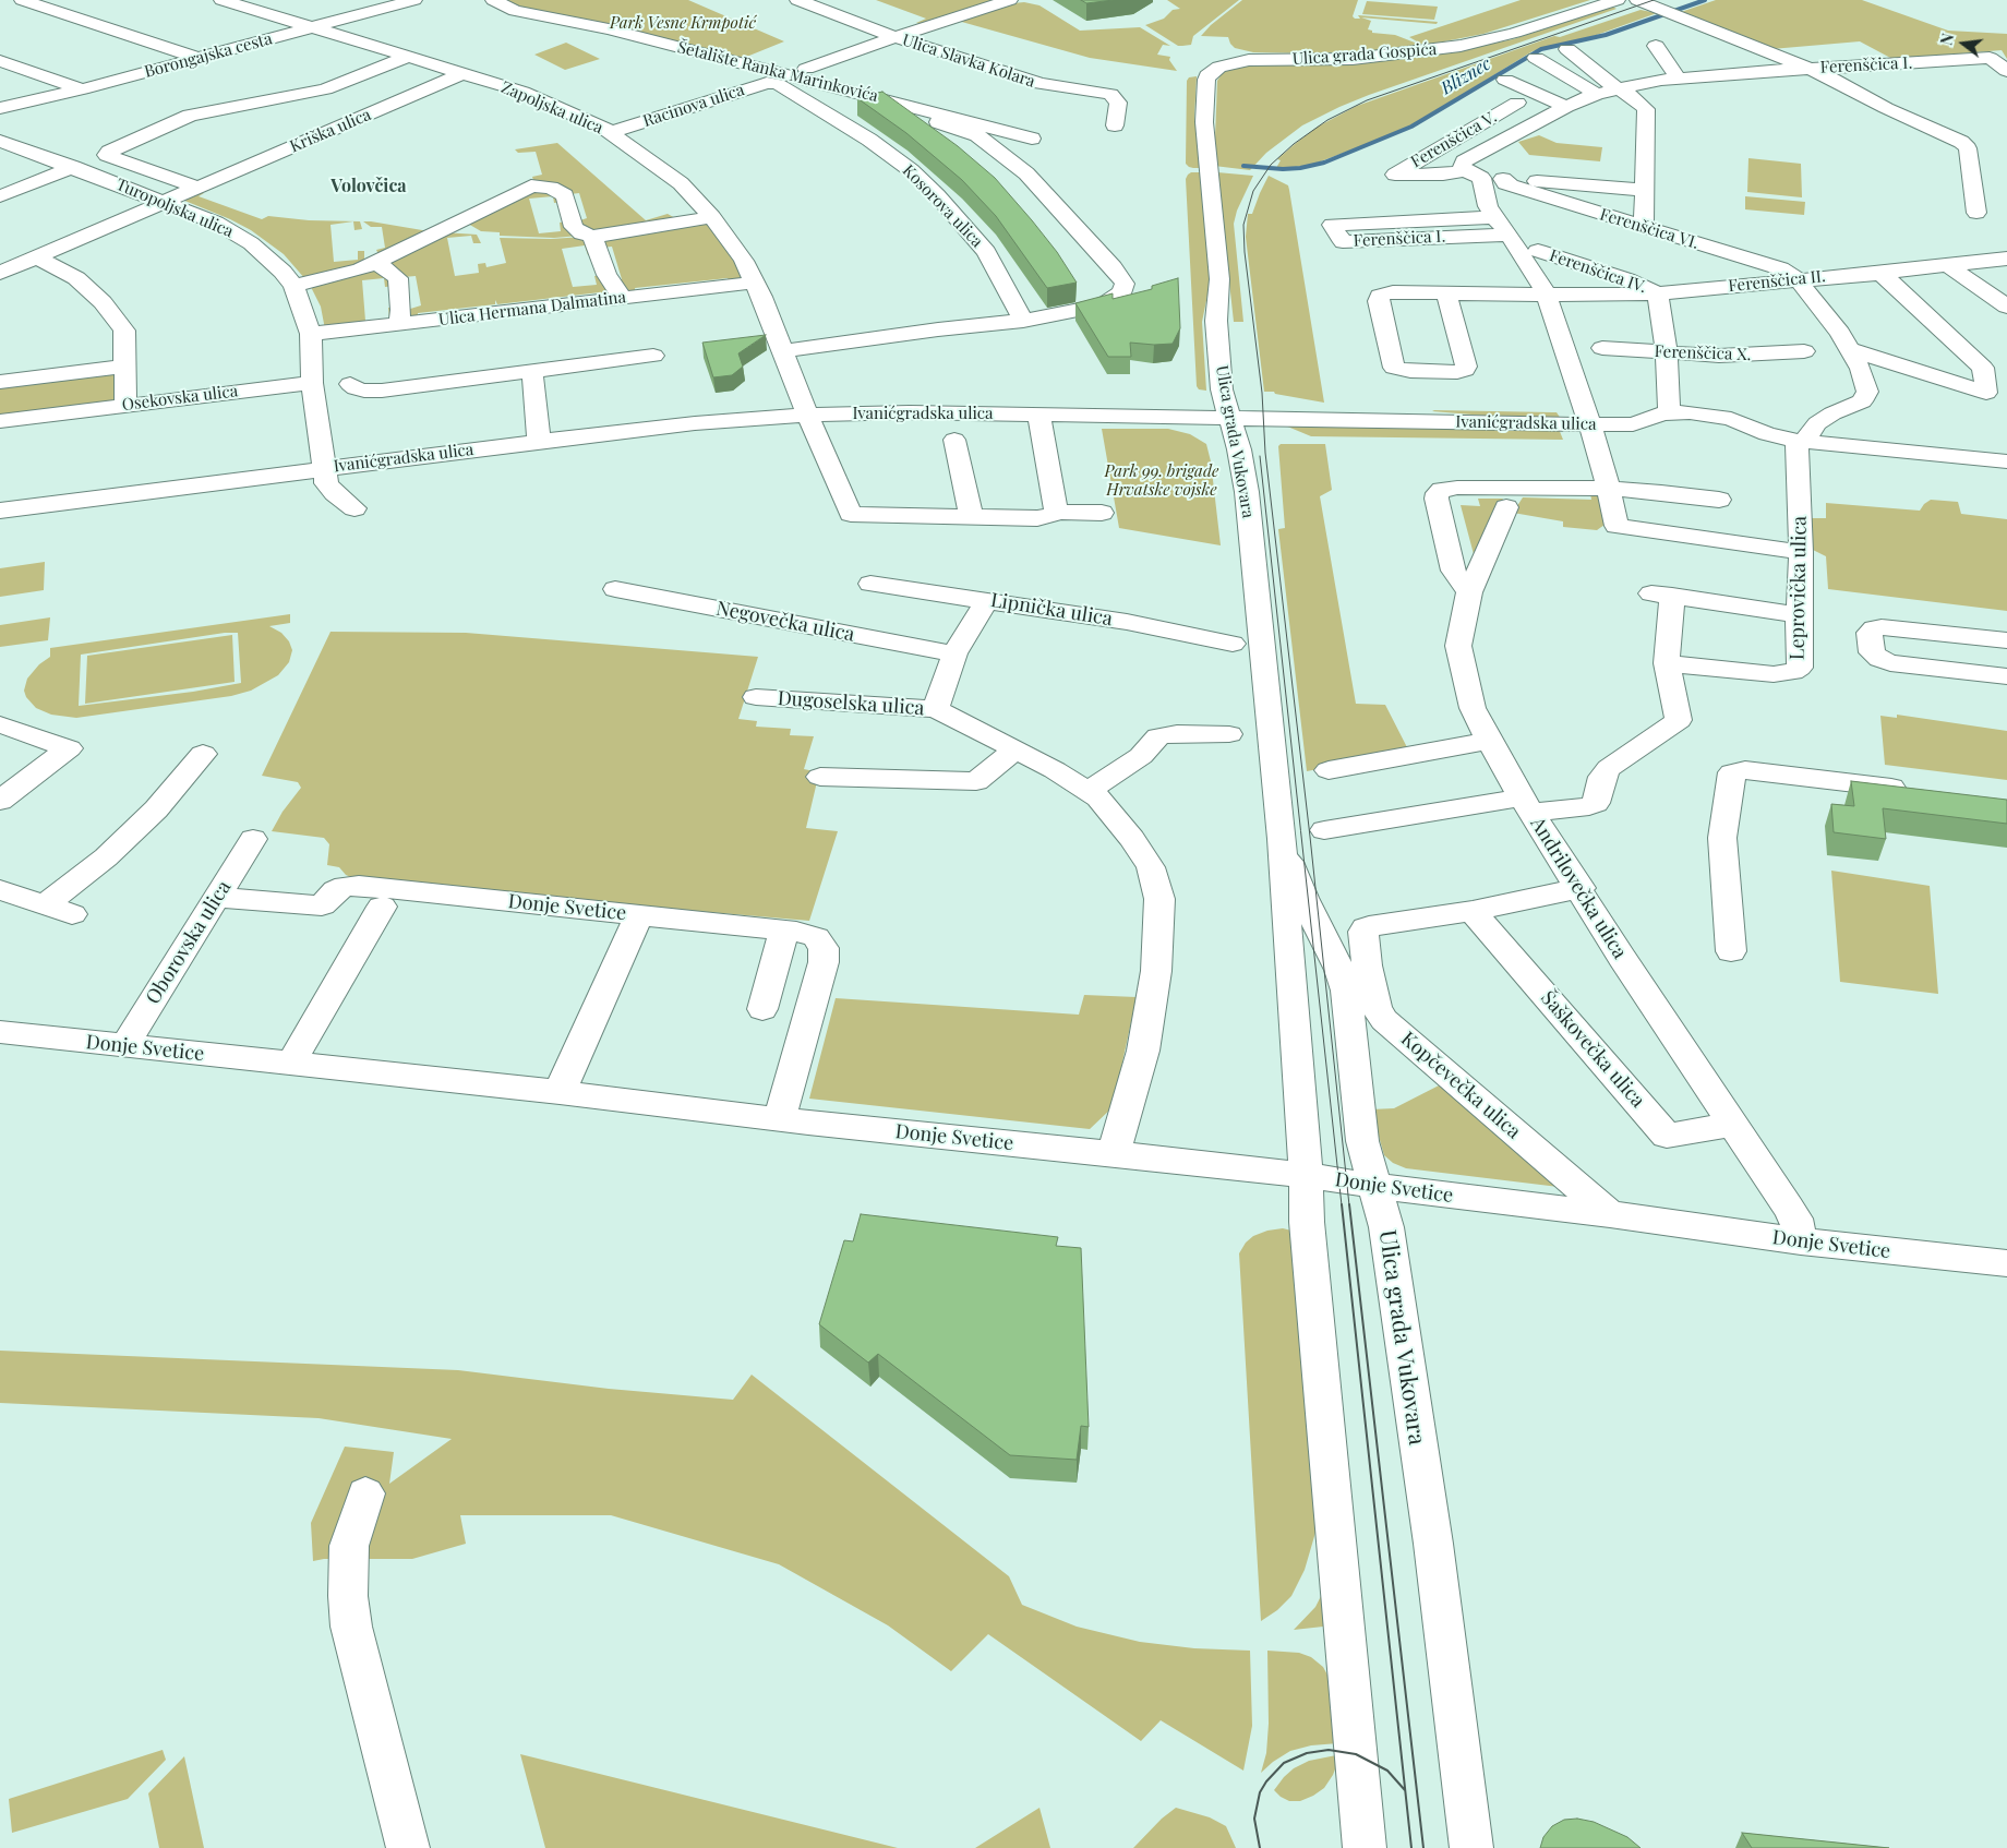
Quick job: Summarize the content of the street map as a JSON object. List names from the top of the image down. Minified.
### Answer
{"streets":{"street":["Ulica grada Gospića","Borongajska cesta","Ulica Slavka Kolara","Ferenščica I.","Šetalište Ranka Marinkovića","Racinova ulica","Zapoljska ulica","Kriška ulica","Ferenščica V.","Kosorova ulica","Turopoljska ulica","Ferenščica VI.","Ferenščica IV.","Ferenščica II.","Ulica Hermana Dalmatina","Ferenščica X.","Osekovska ulica","Ivanićgradska ulica","Ulica grada Vukovara","Leprovička ulica","Lipnička ulica","Negovečka ulica","Dugoselska ulica","Andrilovečka ulica","Donje Svetice","Oborovska ulica","Šaškovečka ulica","Kopčevečka ulica"]},"crossings":[["Ulica grada Gospića","Ulica grada Vukovara"],["Borongajska cesta","Zapoljska ulica"],["Ferenščica I.","Ferenščica V."],["Racinova ulica","Zapoljska ulica"],["Racinova ulica","Kosorova ulica"],["Zapoljska ulica","Kriška ulica"],["Zapoljska ulica","Ulica Hermana Dalmatina"],["Zapoljska ulica","Ivanićgradska ulica"],["Kriška ulica","Turopoljska ulica"],["Turopoljska ulica","Ulica Hermana Dalmatina"],["Turopoljska ulica","Osekovska ulica"],["Turopoljska ulica","Ivanićgradska ulica"],["Ferenščica VI.","Ferenščica II."],["Ferenščica IV.","Ferenščica II."],["Ivanićgradska ulica","Ulica grada Vukovara"],["Ivanićgradska ulica","Leprovička ulica"],["Ulica grada Vukovara","Donje Svetice"],["Dugoselska ulica","Donje Svetice"],["Andrilovečka ulica","Donje Svetice"],["Andrilovečka ulica","Šaškovečka ulica"],["Donje Svetice","Oborovska ulica"],["Donje Svetice","Kopčevečka ulica"],["Šaškovečka ulica","Kopčevečka ulica"]],"districts":["Volovčica"],"water":["Bliznec"],"parks":["Park Vesne Krmpotić","Park 99. brigade Hrvatske vojske"],"north":"left"}
